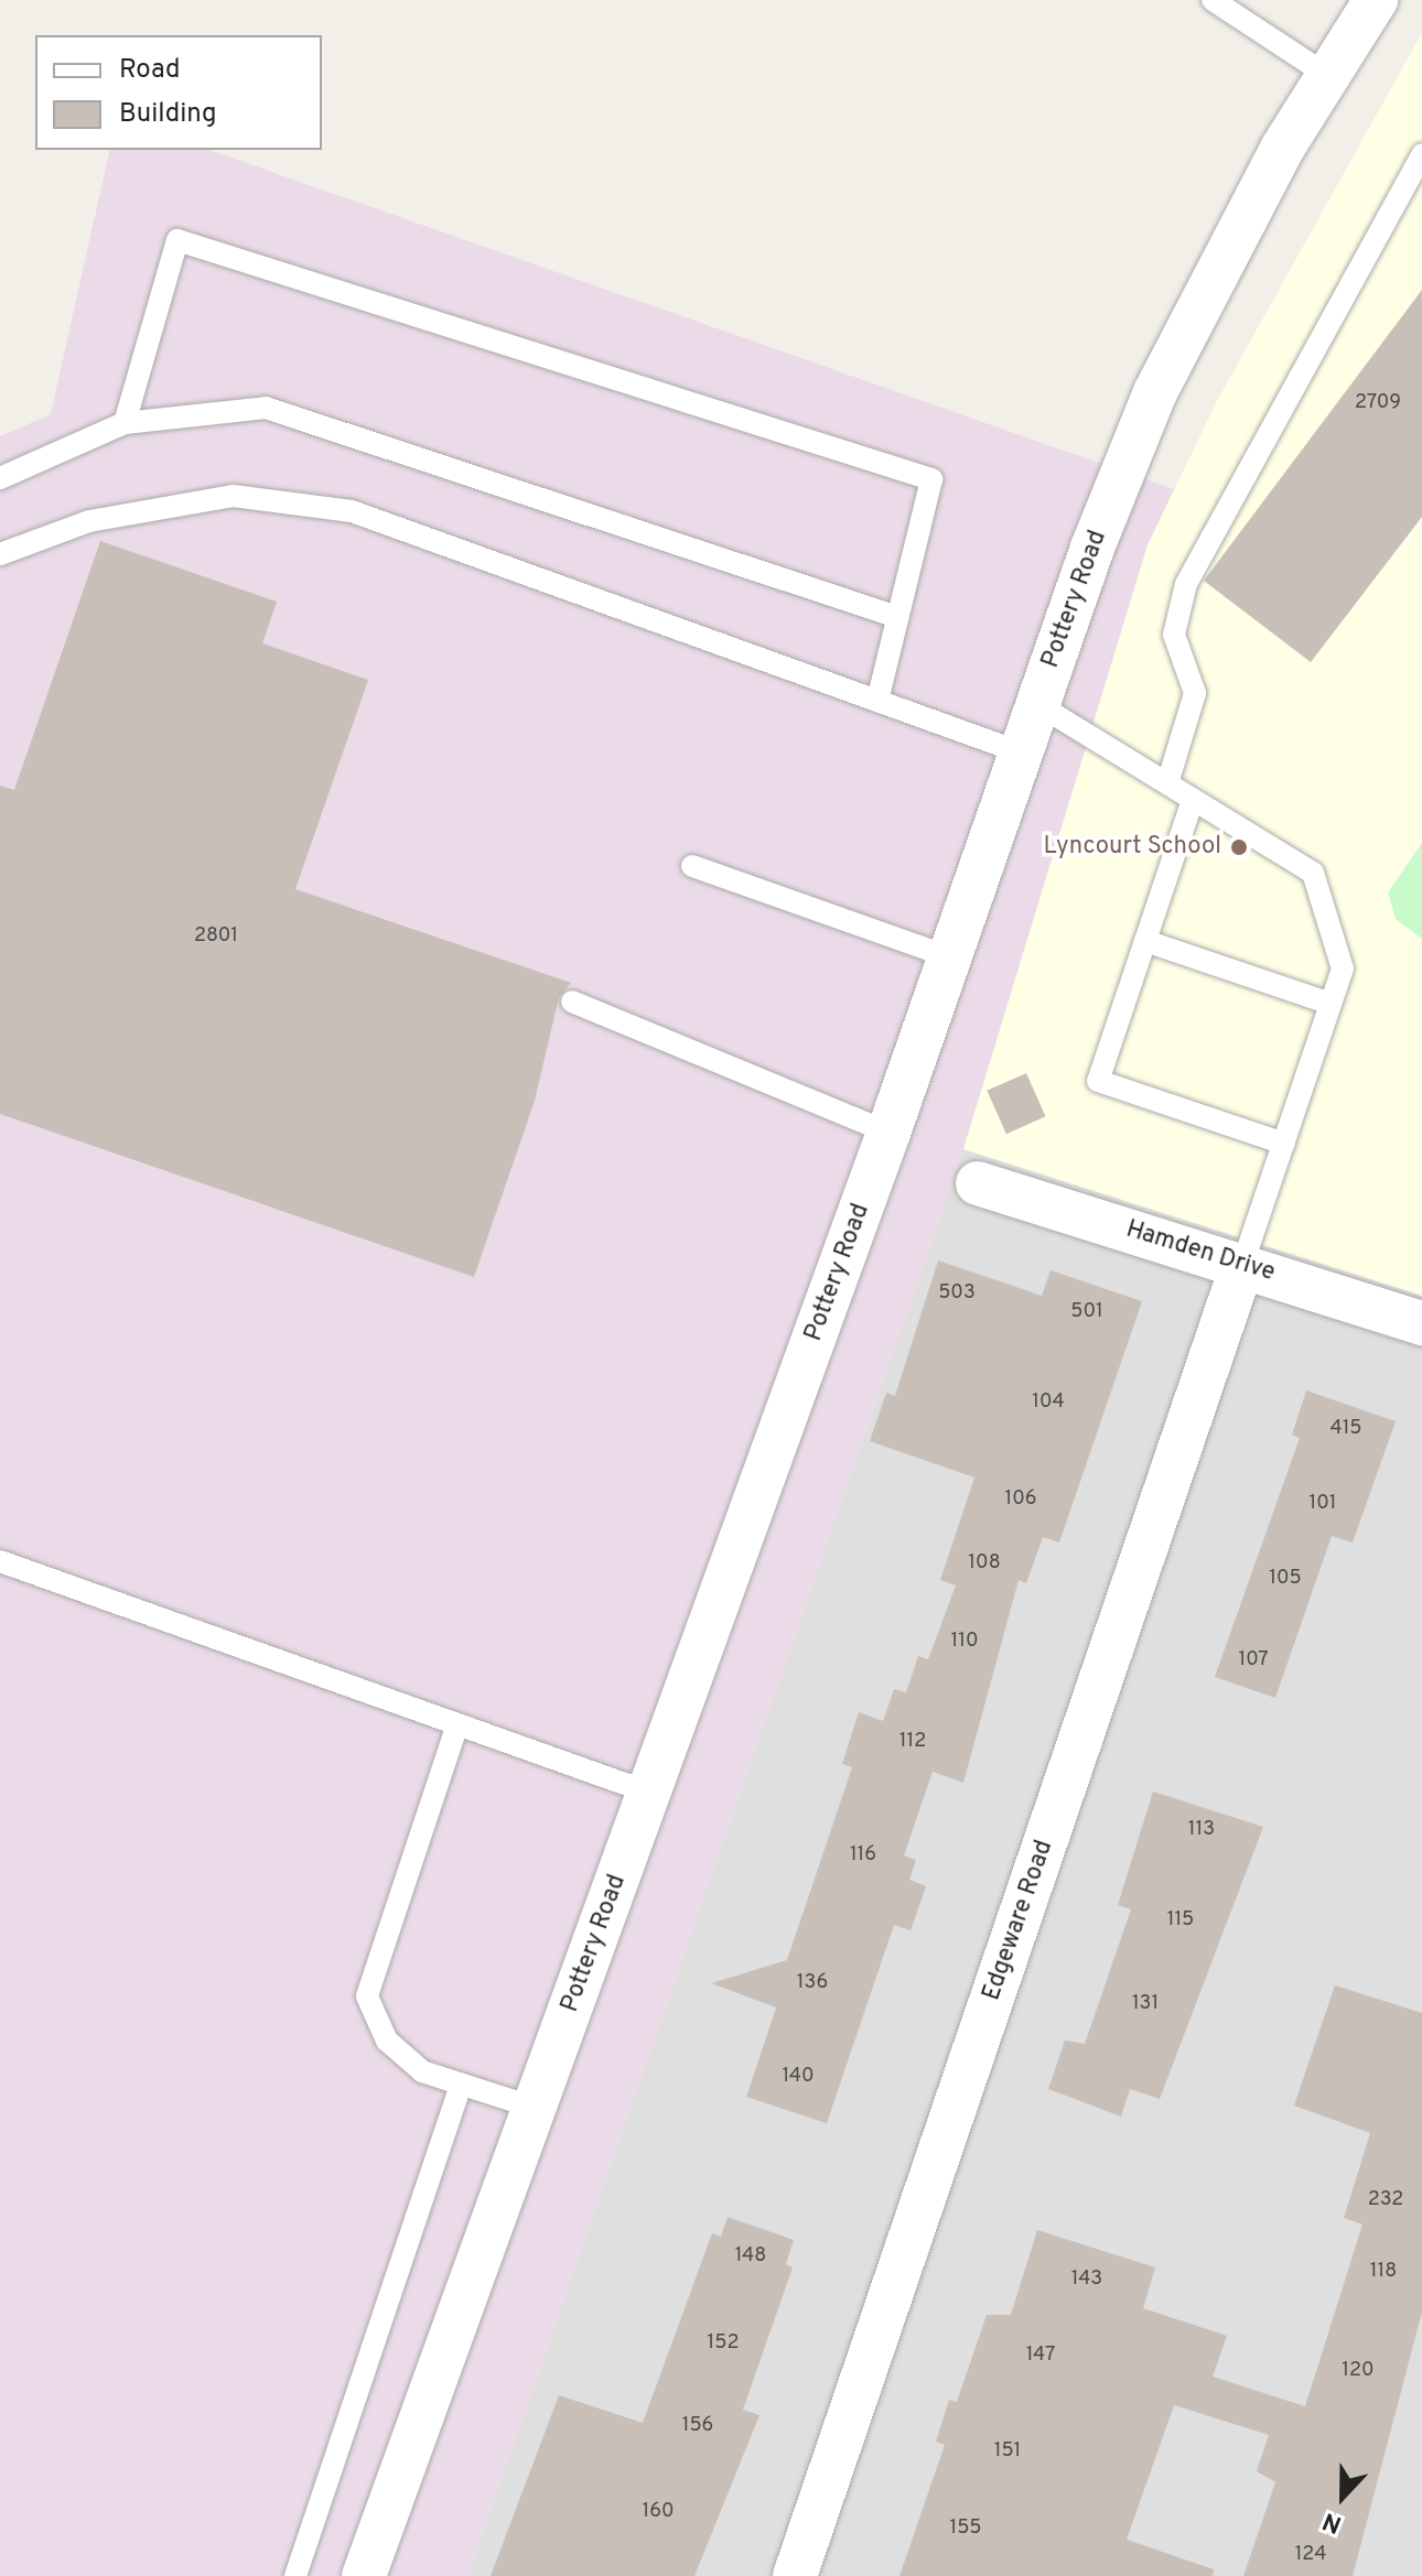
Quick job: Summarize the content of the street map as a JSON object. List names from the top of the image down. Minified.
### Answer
{"streets":{"street":["Pottery Road","Hamden Drive","Edgeware Road"]},"crossings":[["Hamden Drive","Edgeware Road"]],"places":["Lyncourt School"],"house_numbers":["2709","2801","503","501","104","415","106","101","108","105","110","107","112","113","116","115","136","131","140","232","148","118","143","152","147","120","156","151","160","155","124"],"legend":["Road","Building"],"north":"bottom"}
